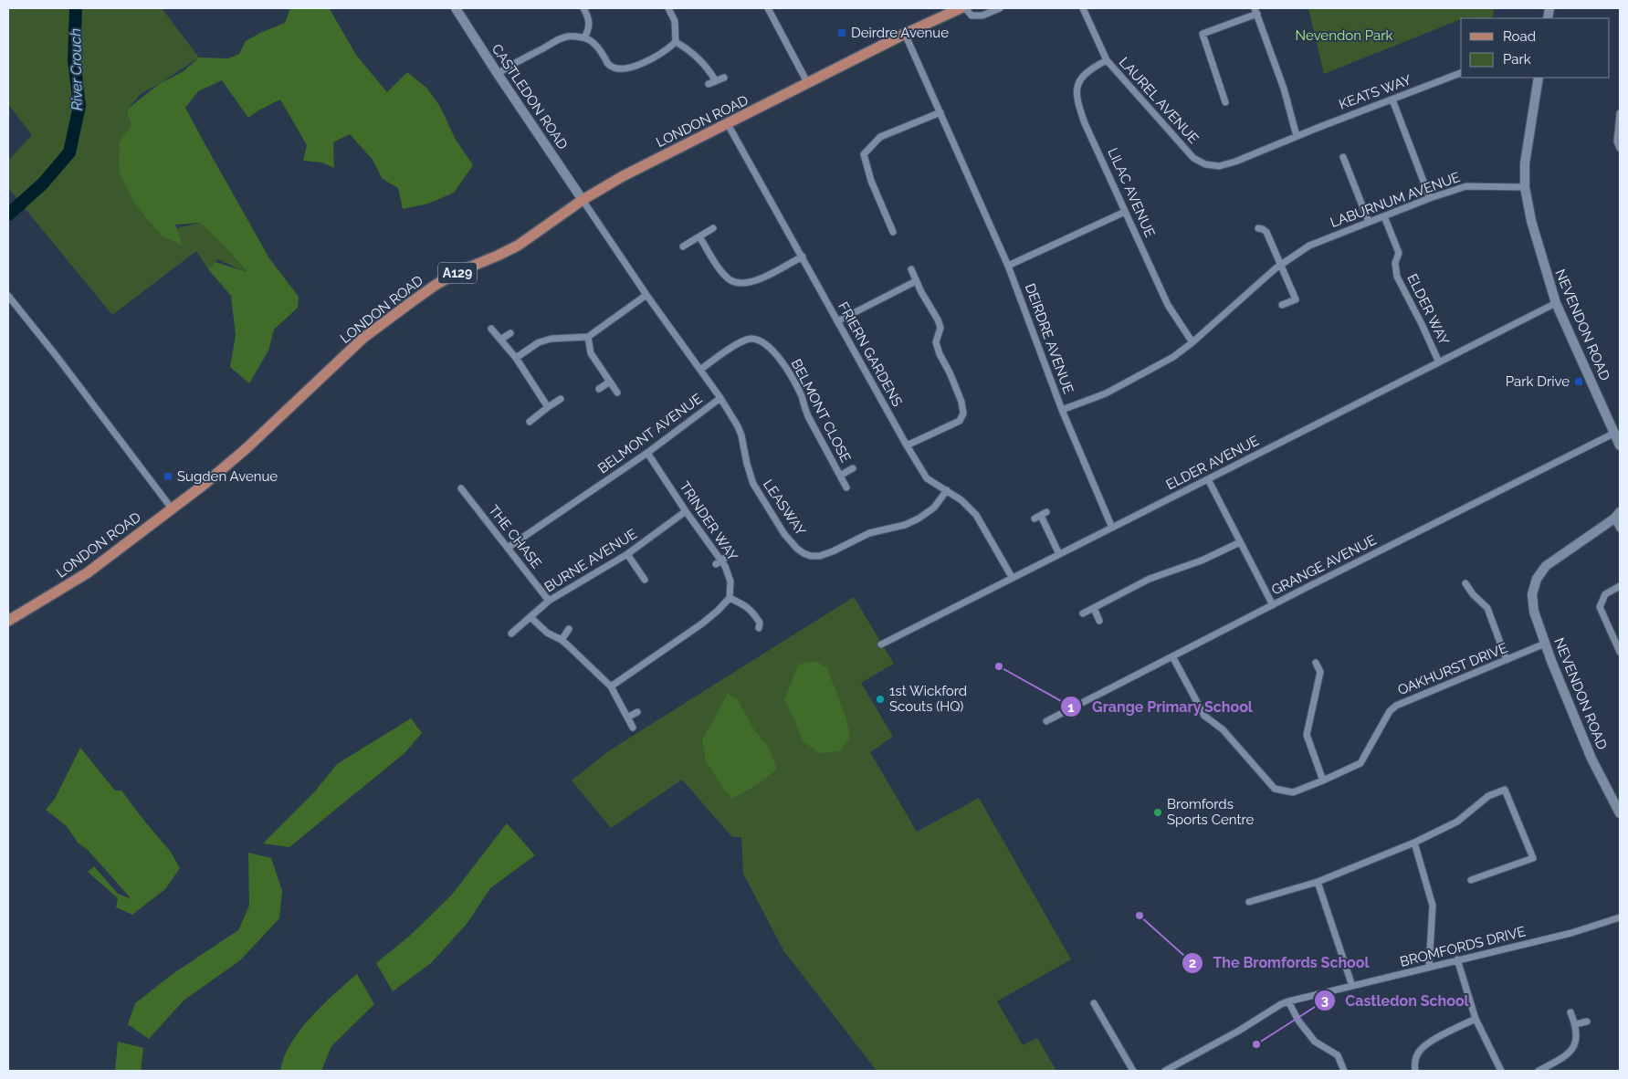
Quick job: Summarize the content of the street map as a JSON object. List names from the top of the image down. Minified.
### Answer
{"streets":{"main road":["LONDON ROAD","A129"],"street":["KEATS WAY","CASTLEDON ROAD","LAUREL AVENUE","LILAC AVENUE","LABURNUM AVENUE","ELDER WAY","NEVENDON ROAD","DEIRDRE AVENUE","FRIERN GARDENS","BELMONT CLOSE","BELMONT AVENUE","ELDER AVENUE","LEASWAY","TRINDER WAY","THE CHASE","BURNE AVENUE","GRANGE AVENUE","OAKHURST DRIVE","BROMFORDS DRIVE"]},"crossings":[["KEATS WAY","LAUREL AVENUE"],["CASTLEDON ROAD","LONDON ROAD"],["CASTLEDON ROAD","BELMONT AVENUE"],["LAUREL AVENUE","LILAC AVENUE"],["LONDON ROAD","DEIRDRE AVENUE"],["LONDON ROAD","FRIERN GARDENS"],["LONDON ROAD","BELMONT AVENUE"],["LILAC AVENUE","LABURNUM AVENUE"],["LABURNUM AVENUE","ELDER WAY"],["LABURNUM AVENUE","NEVENDON ROAD"],["LABURNUM AVENUE","DEIRDRE AVENUE"],["ELDER WAY","ELDER AVENUE"],["NEVENDON ROAD","ELDER AVENUE"],["NEVENDON ROAD","GRANGE AVENUE"],["NEVENDON ROAD","OAKHURST DRIVE"],["DEIRDRE AVENUE","ELDER AVENUE"],["FRIERN GARDENS","ELDER AVENUE"],["FRIERN GARDENS","LEASWAY"],["BELMONT CLOSE","BELMONT AVENUE"],["BELMONT AVENUE","LEASWAY"],["BELMONT AVENUE","TRINDER WAY"],["BELMONT AVENUE","THE CHASE"],["TRINDER WAY","BURNE AVENUE"],["THE CHASE","BURNE AVENUE"],["GRANGE AVENUE","OAKHURST DRIVE"]],"water":["River Crouch"],"parks":["Nevendon Park"],"places":{"transit":["Deirdre Avenue","Park Drive","Sugden Avenue"],"other":["Grange Primary School","1st Wickford Scouts (HQ)","Bromfords Sports Centre","The Bromfords School","Castledon School"]},"legend":["Road","Park"]}
